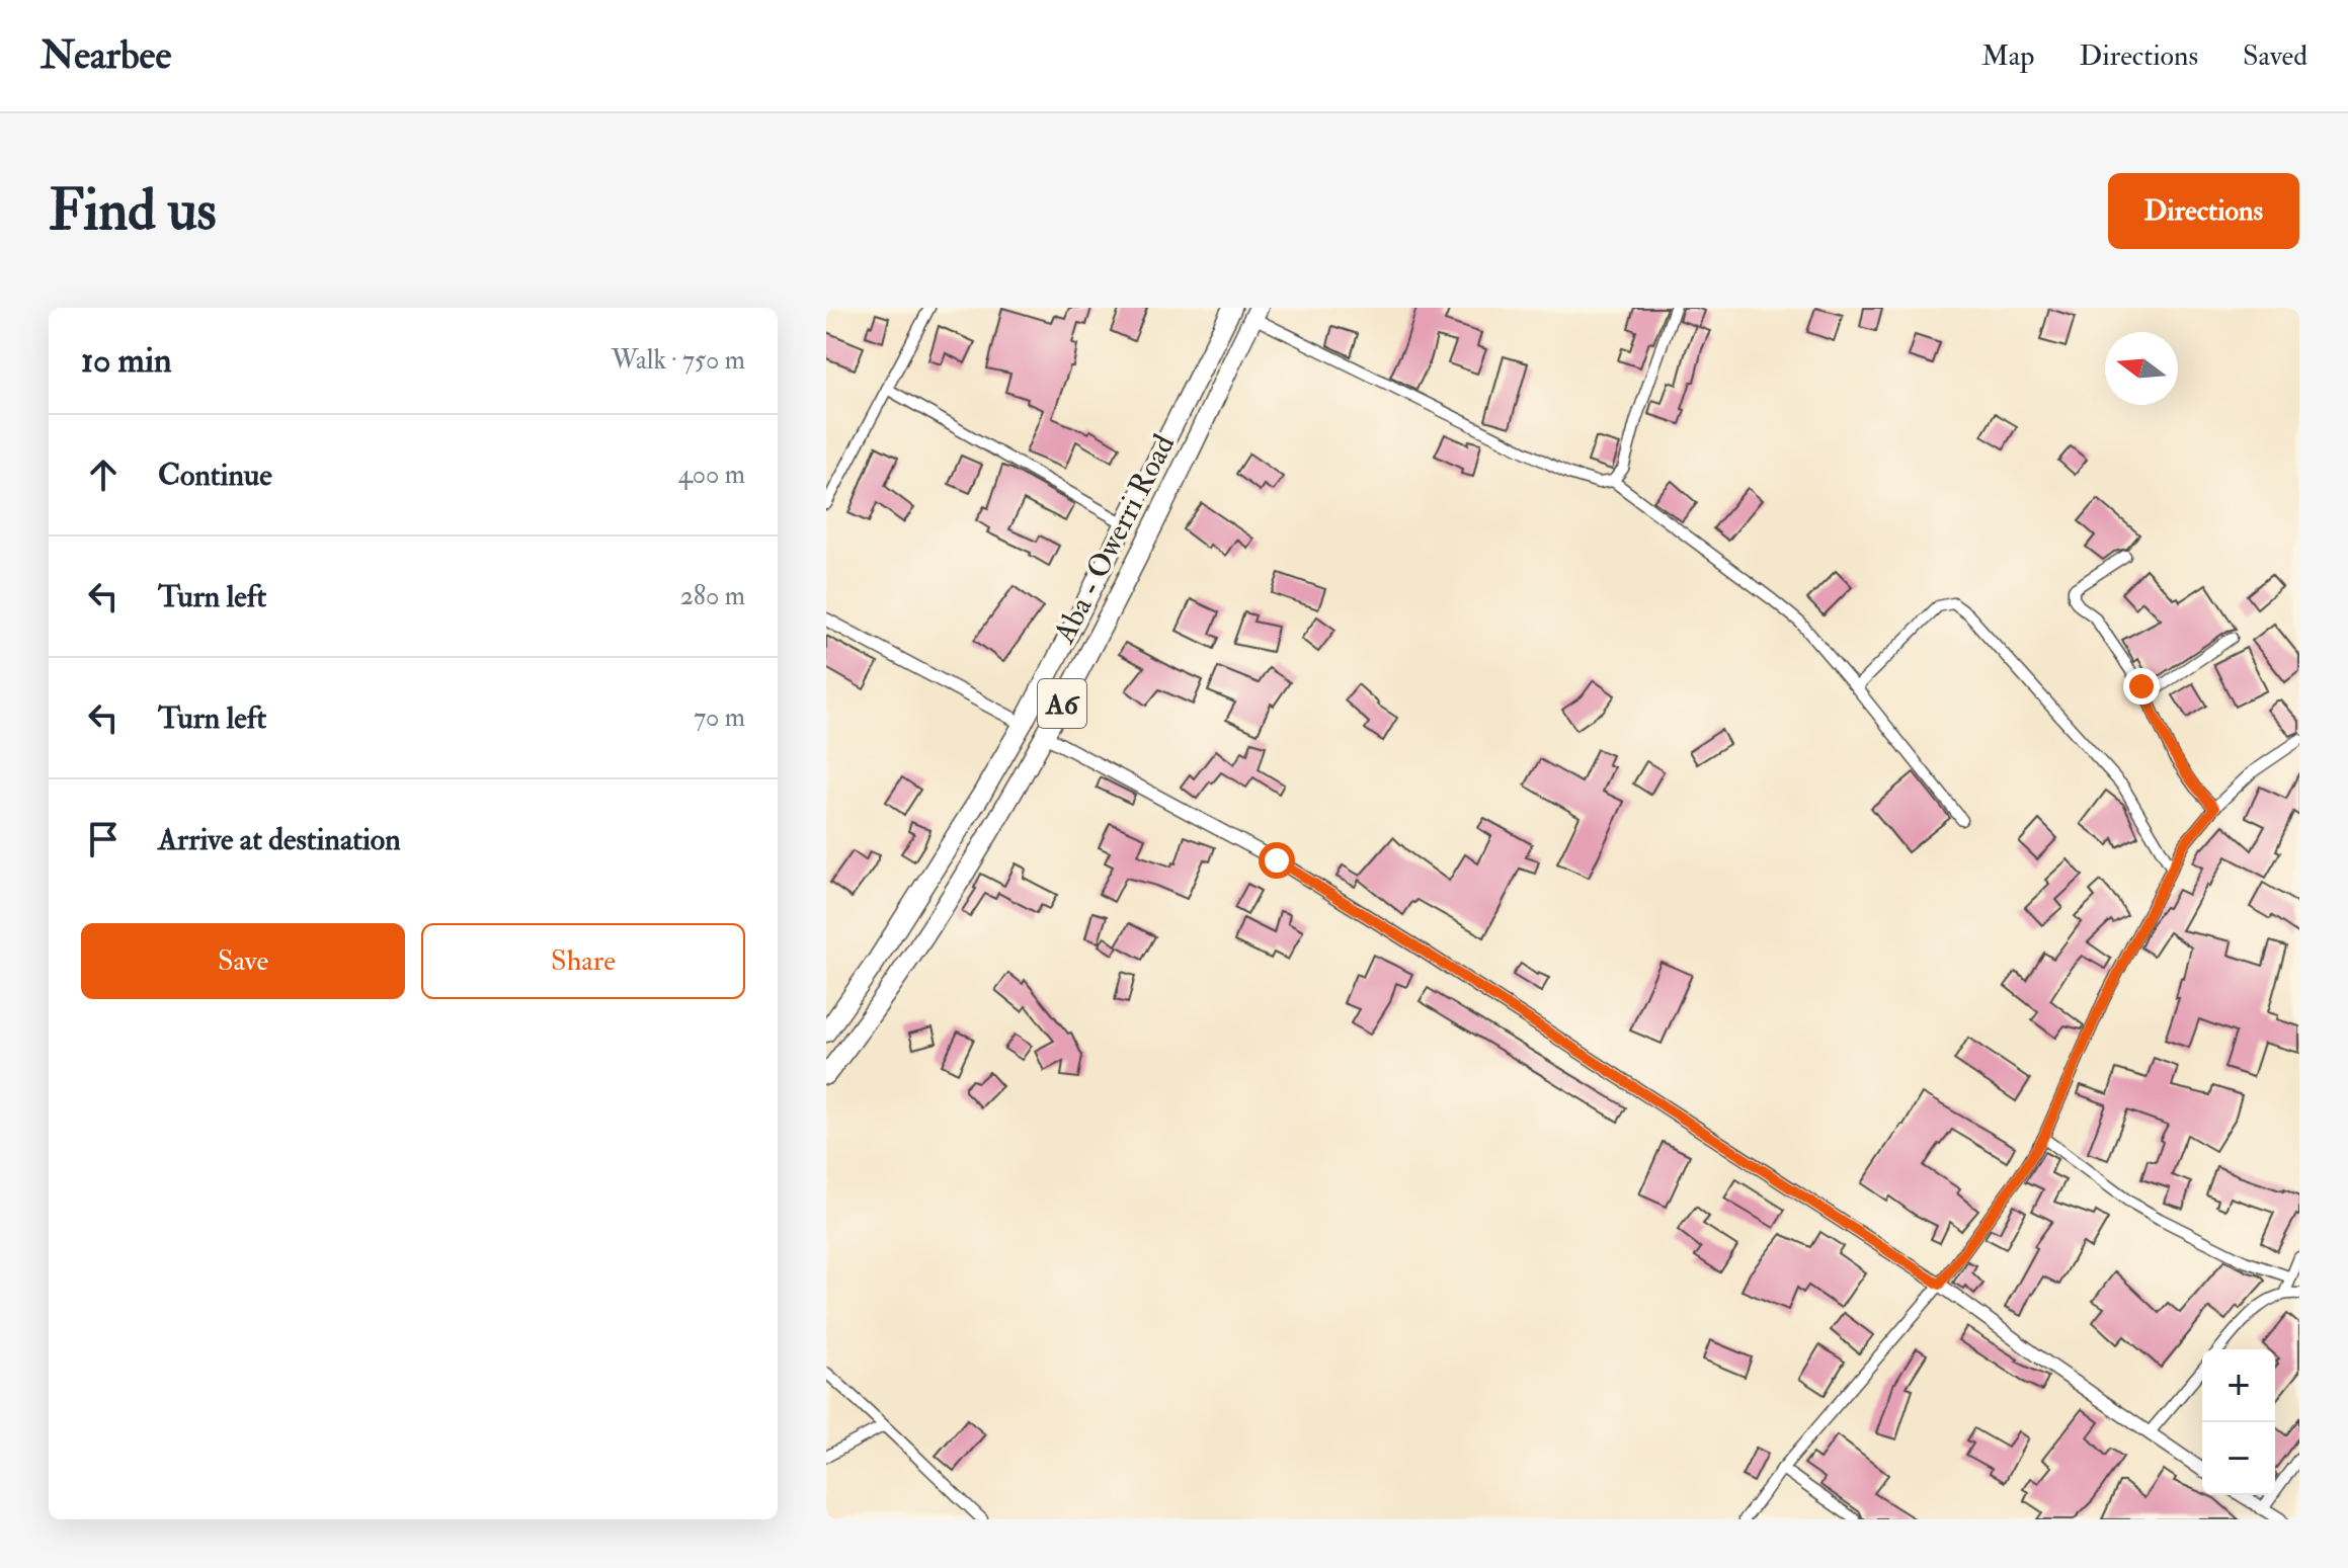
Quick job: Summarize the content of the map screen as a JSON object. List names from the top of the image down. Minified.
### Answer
{"streets":{"highway":["Aba - Owerri Road","A6"]},"north":"left","page":{"header":"Nearbee","nav":["Map","Directions","Saved"],"buttons":["Directions",["Save","Share"]],"title":"Find us","heading":["10 min","Walk · 750 m"],"list":[["Continue","400 m"],["Turn left","280 m"],["Turn left","70 m"],"Arrive at destination"],"map_buttons":["+","−"]}}
